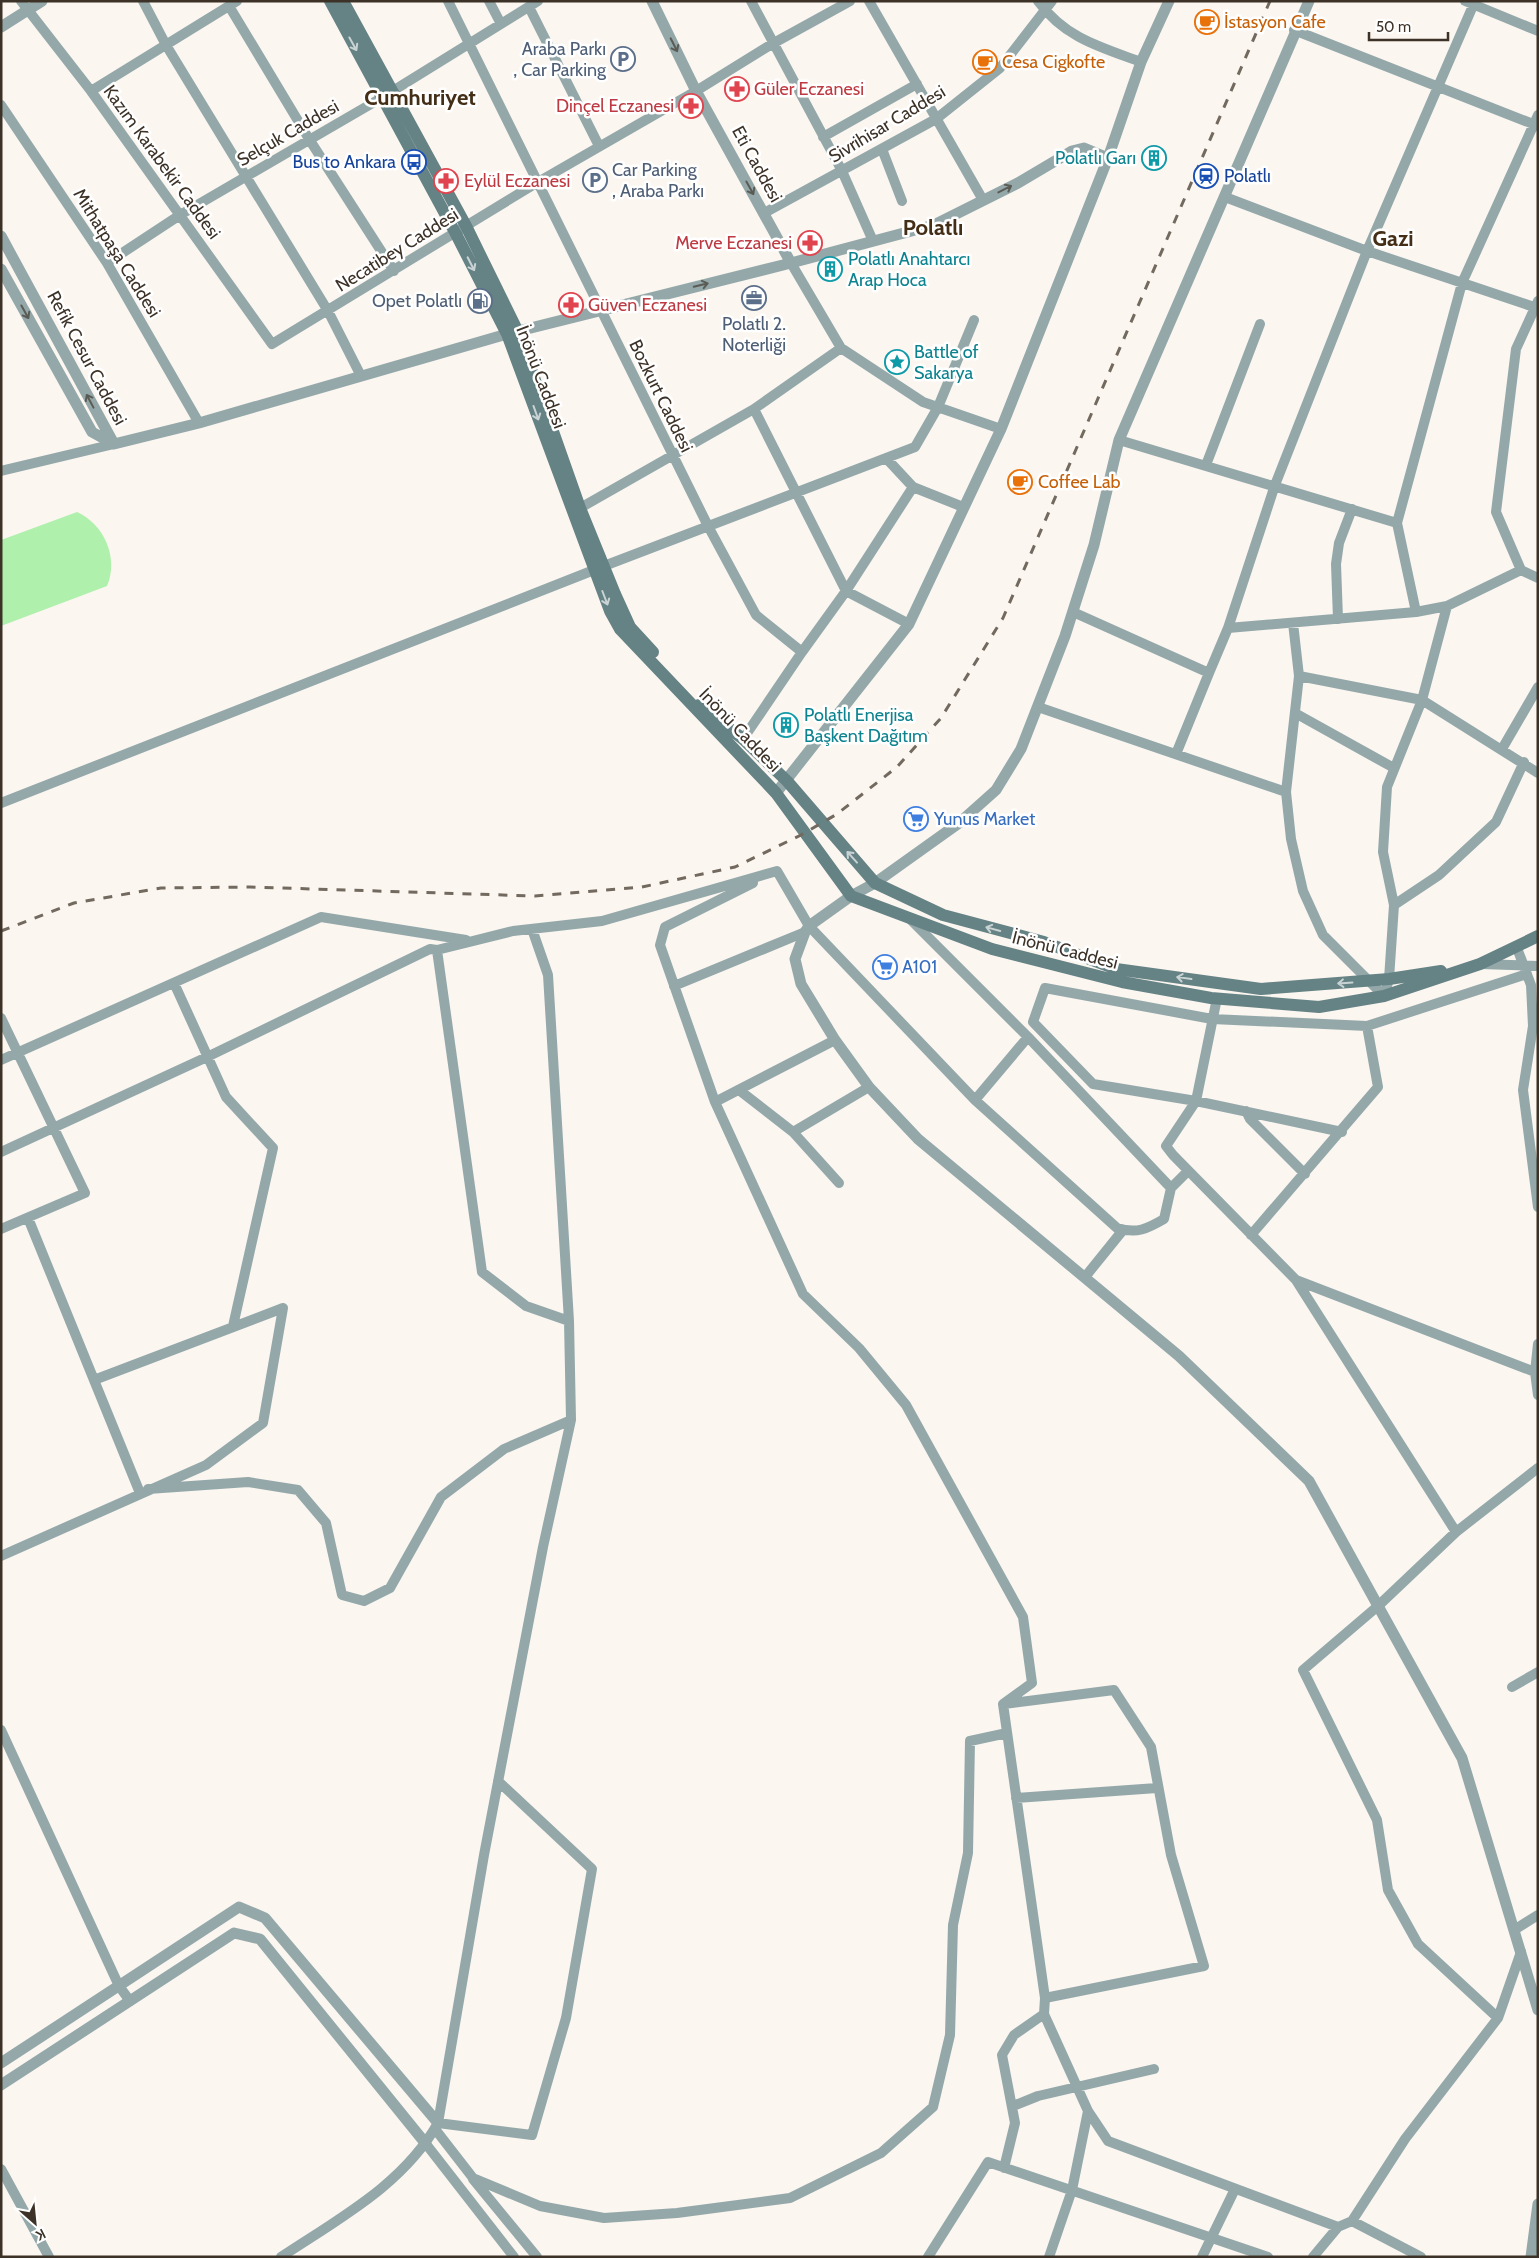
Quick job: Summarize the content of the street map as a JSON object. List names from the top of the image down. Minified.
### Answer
{"streets":{"main road":["İnönü Caddesi"],"street":["Sivrihisar Caddesi","Selçuk Caddesi","Kazım Karabekir Caddesi","Eti Caddesi","Necatibey Caddesi","Mithatpaşa Caddesi","Refik Cesur Caddesi","Bozkurt Caddesi"]},"crossings":[["Sivrihisar Caddesi","Eti Caddesi"],["Selçuk Caddesi","Kazım Karabekir Caddesi"],["Selçuk Caddesi","Mithatpaşa Caddesi"],["Selçuk Caddesi","İnönü Caddesi"],["Selçuk Caddesi","Bozkurt Caddesi"],["Kazım Karabekir Caddesi","Necatibey Caddesi"],["Eti Caddesi","Necatibey Caddesi"],["Necatibey Caddesi","İnönü Caddesi"],["Necatibey Caddesi","Bozkurt Caddesi"]],"districts":["Cumhuriyet","Polatlı","Gazi"],"places":{"cafe":["İstasyon Cafe","Cesa Cigkofte","Coffee Lab"],"parking":["Araba Parkı , Car Parking","Car Parking , Araba Parkı"],"pharmacy":["Güler Eczanesi","Dinçel Eczanesi","Eylül Eczanesi","Merve Eczanesi","Güven Eczanesi"],"building":["Polatlı Garı","Polatlı Anahtarcı Arap Hoca","Polatlı Enerjisa Başkent Dağıtım"],"bus stop":["Bus to Ankara"],"station":["Polatlı"],"office":["Polatlı 2. Noterliği"],"fuel station":["Opet Polatlı"],"place":["Battle of Sakarya"],"supermarket":["Yunus Market","A101"]},"scale_bar":"50 m","north":"bottom right"}
